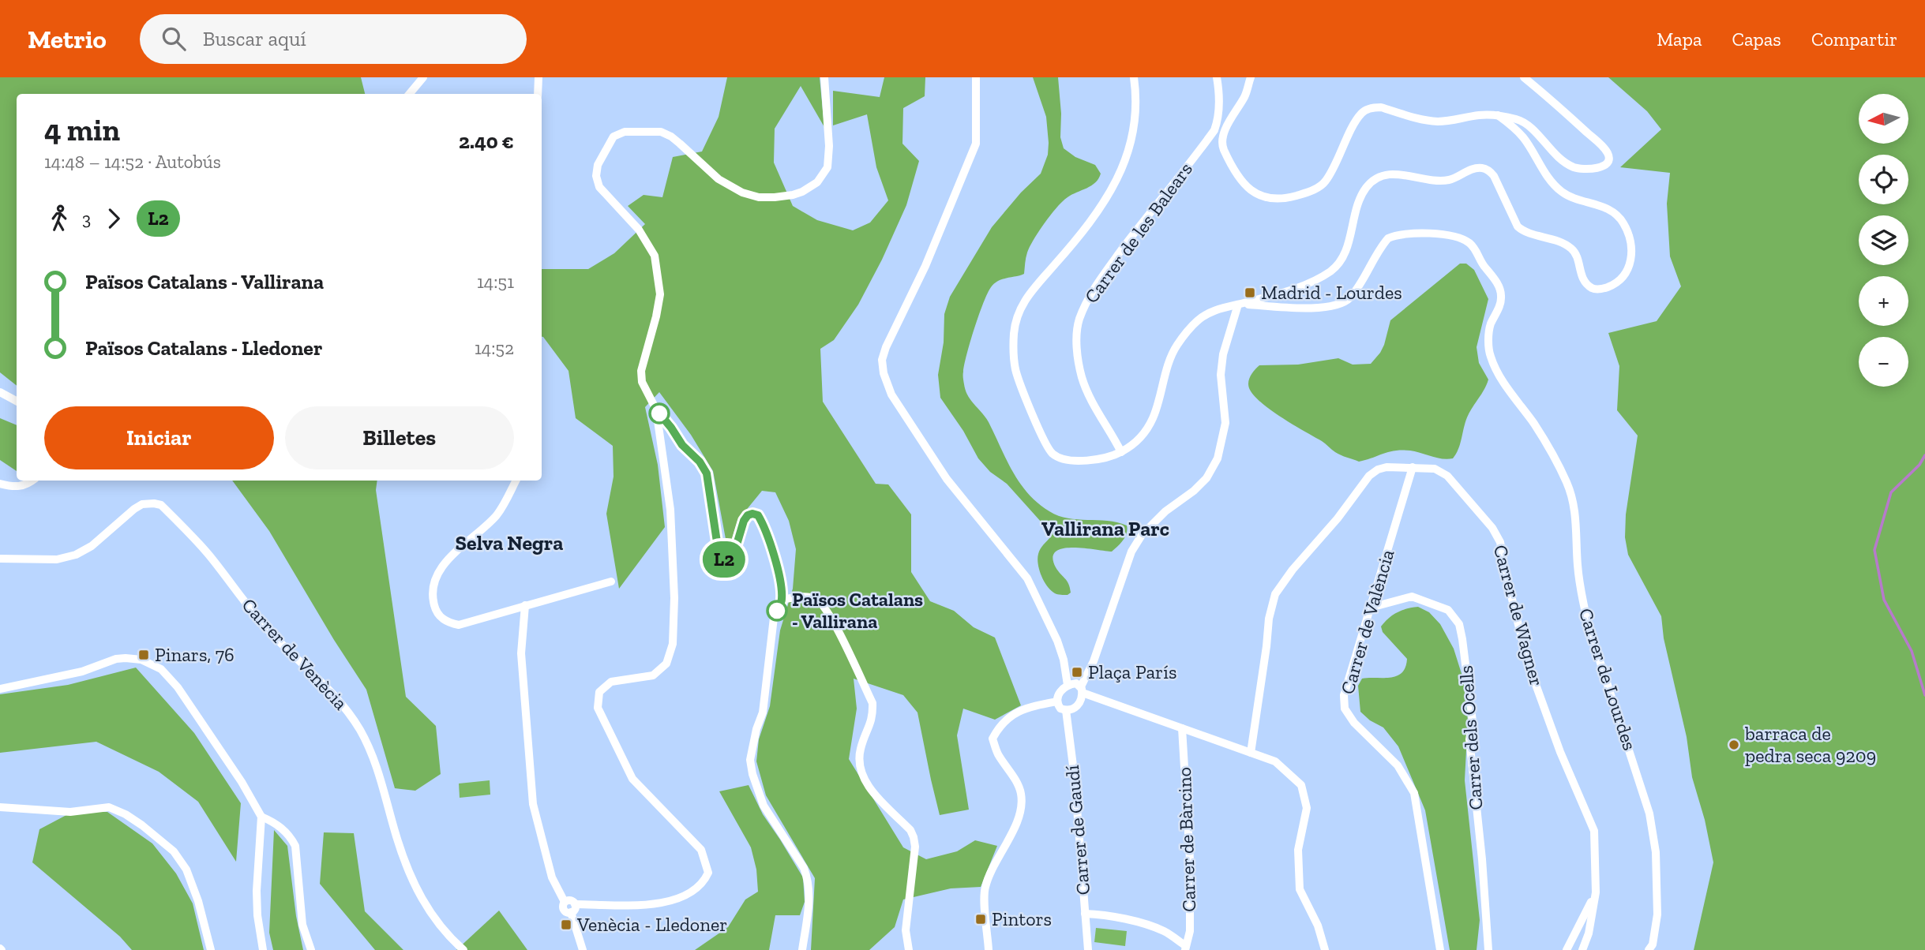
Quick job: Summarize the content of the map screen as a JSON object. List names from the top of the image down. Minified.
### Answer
{"streets":{"street":["Carrer de les Balears","Carrer de Wagner","Carrer de València","Carrer de Venècia","Carrer de Lourdes","Carrer dels Ocells","Carrer de Gaudí","Carrer de Bàrcino"]},"crossings":[["Carrer de Wagner","Carrer de València"],["Carrer de València","Carrer dels Ocells"]],"districts":["Vallirana Parc","Selva Negra"],"places":{"transit":["Madrid - Lourdes","Pinars, 76","Plaça París","Pintors","Venècia - Lledoner"],"other":["Països Catalans - Vallirana","barraca de pedra seca 9209"]},"lines":["bus line L2"],"north":"left","page":{"header":"Metrio","search":"Buscar aquí","nav":["Mapa","Capas","Compartir"],"on_map":"L2","map_buttons":["+","−"],"heading":["4 min","14:48 – 14:52 · Autobús","2.40 €"],"legs":["3","L2"],"list":[{"name":"Països Catalans - Vallirana","value":"14:51"},{"name":"Països Catalans - Lledoner","value":"14:52"}],"buttons":["Iniciar","Billetes"]}}
